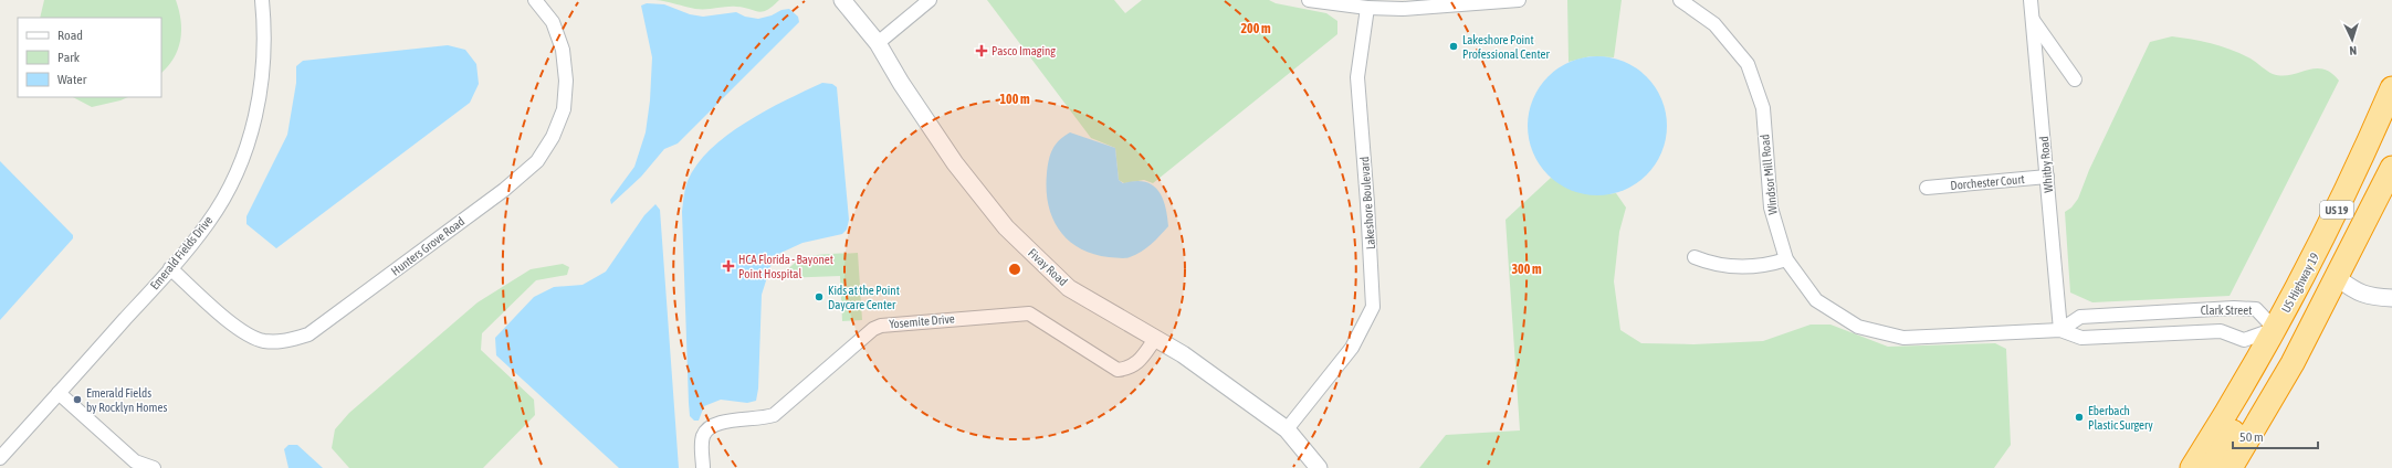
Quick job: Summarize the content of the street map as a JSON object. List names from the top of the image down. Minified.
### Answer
{"streets":{"highway":["US 19","US Highway 19"],"street":["Whitby Road","Windsor Mill Road","Dorchester Court","Lakeshore Boulevard","Hunters Grove Road","Emerald Fields Drive","Fivay Road","Clark Street","Yosemite Drive"]},"crossings":[["Whitby Road","Windsor Mill Road"],["Whitby Road","Dorchester Court"],["Whitby Road","Clark Street"],["Windsor Mill Road","Clark Street"],["Lakeshore Boulevard","Fivay Road"],["Hunters Grove Road","Emerald Fields Drive"],["Fivay Road","Yosemite Drive"],["US Highway 19","Clark Street"]],"places":{"other":["Lakeshore Point Professional Center","Kids at the Point Daycare Center","Emerald Fields by Rocklyn Homes","Eberbach Plastic Surgery"],"health":["Pasco Imaging","HCA Florida - Bayonet Point Hospital"]},"legend":["Road","Park","Water"],"scale_bar":"50 m","north":"bottom","rings":["200 m","100 m","300 m"]}
